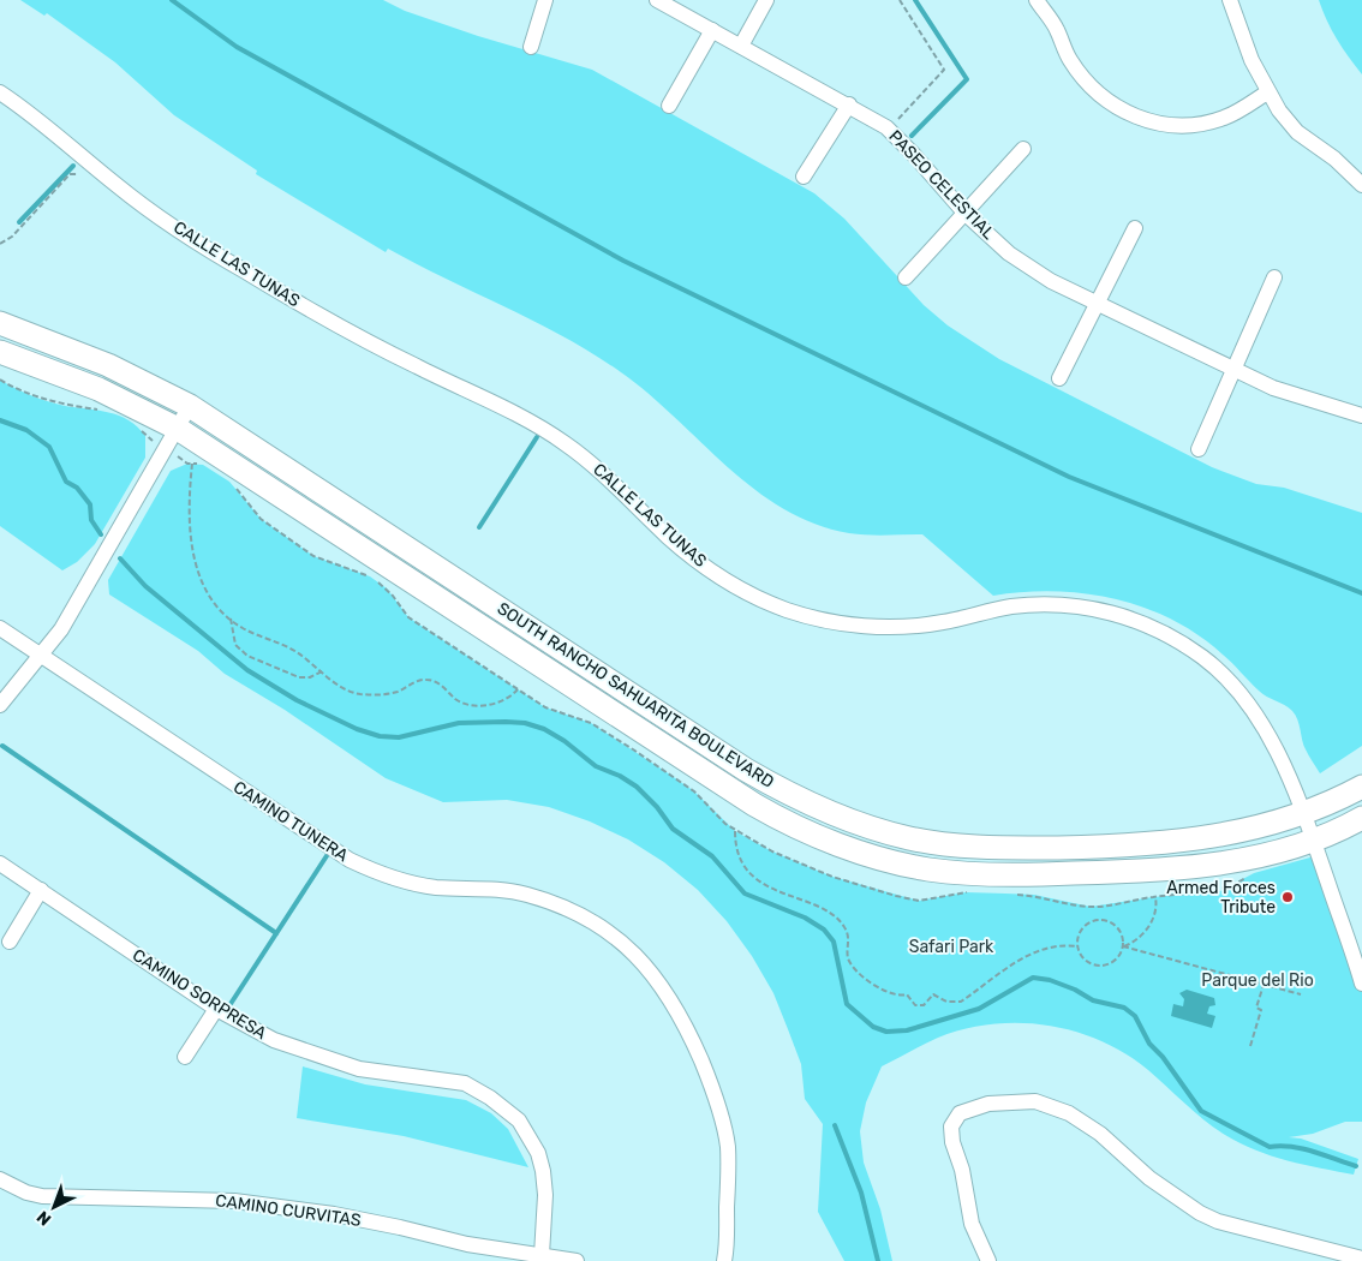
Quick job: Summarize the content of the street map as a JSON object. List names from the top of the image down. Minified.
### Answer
{"streets":{"street":["PASEO CELESTIAL","CALLE LAS TUNAS","SOUTH RANCHO SAHUARITA BOULEVARD","CAMINO TUNERA","CAMINO SORPRESA","CAMINO CURVITAS"]},"crossings":[["CALLE LAS TUNAS","SOUTH RANCHO SAHUARITA BOULEVARD"],["CAMINO SORPRESA","CAMINO CURVITAS"]],"parks":["Safari Park","Parque del Rio"],"places":["Armed Forces Tribute"],"north":"bottom left"}
